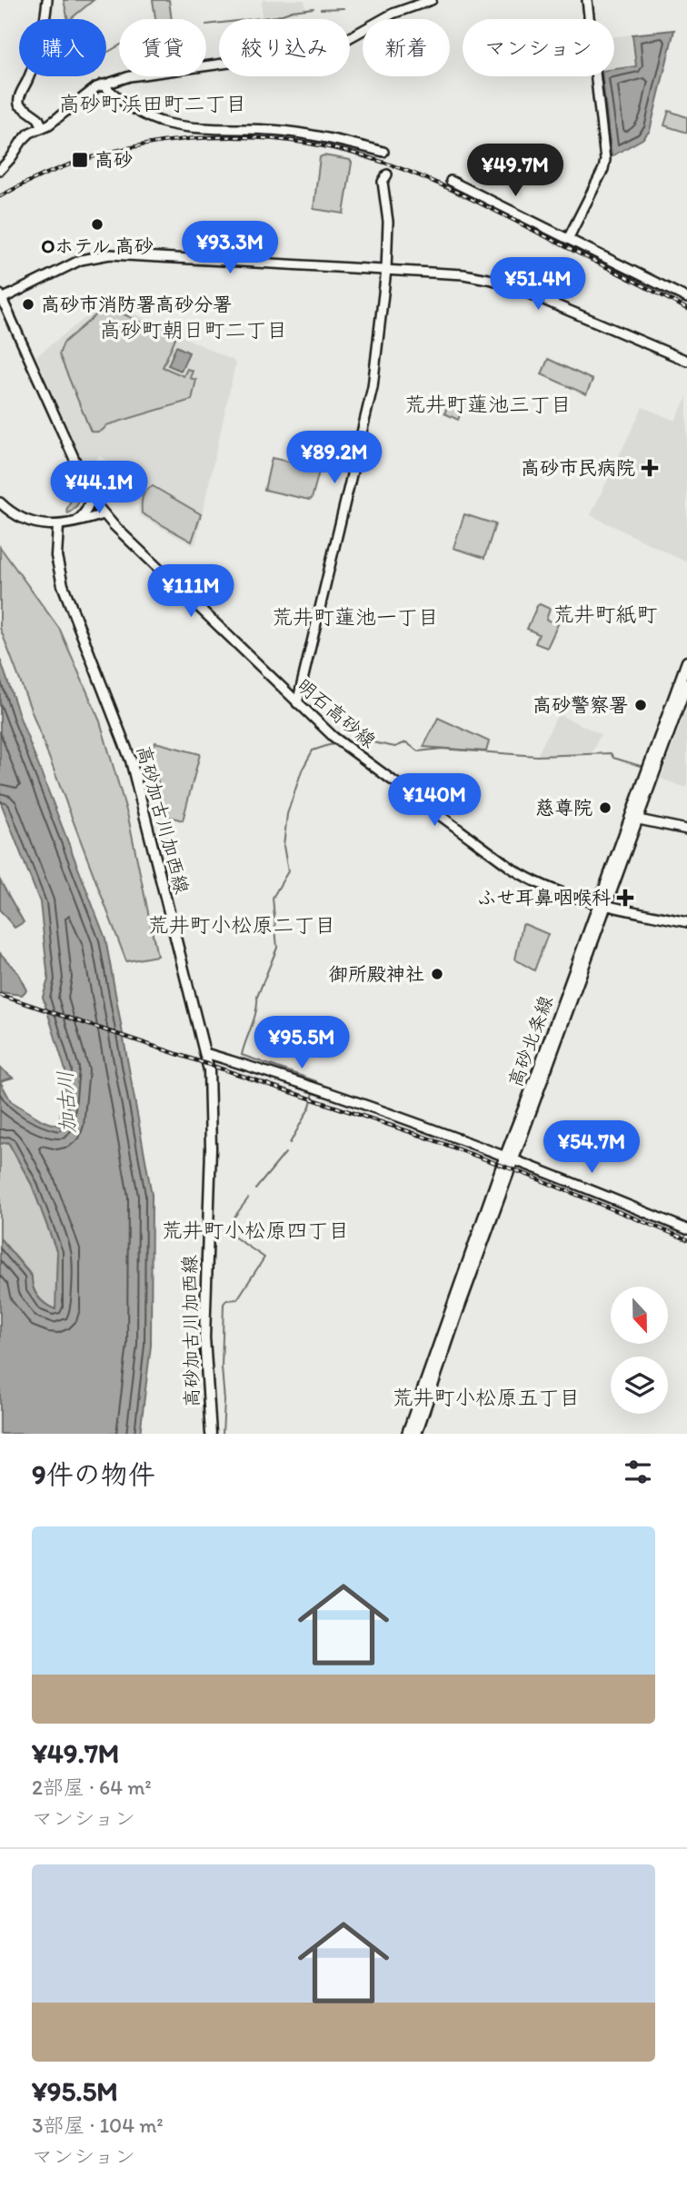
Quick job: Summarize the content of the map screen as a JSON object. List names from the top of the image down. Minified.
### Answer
{"streets":{"main road":["高砂加古川加西線","高砂北条線"],"street":["明石高砂線"]},"crossings":[["明石高砂線","高砂北条線"]],"districts":["高砂町浜田町二丁目","高砂町朝日町二丁目","荒井町蓮池三丁目","荒井町紙町","荒井町蓮池一丁目","荒井町小松原二丁目","荒井町小松原四丁目","荒井町小松原五丁目"],"water":["加古川"],"places":{"transit":["高砂"],"other":["Oホテル 高砂","高砂市消防署高砂分署","高砂警察署","慈尊院","御所殿神社"],"health":["高砂市民病院","ふせ耳鼻咽喉科"]},"north":"bottom","page":{"chip":["購入","賃貸","絞り込み","新着","マンション"],"price":["¥49.7M","¥93.3M","¥51.4M","¥89.2M","¥44.1M","¥111M","¥140M","¥95.5M","¥54.7M"],"heading":"9件の物件","list":[{"name":"¥49.7M","note":"2部屋 · 64 m² · マンション"},{"name":"¥95.5M","note":"3部屋 · 104 m² · マンション"}]}}
